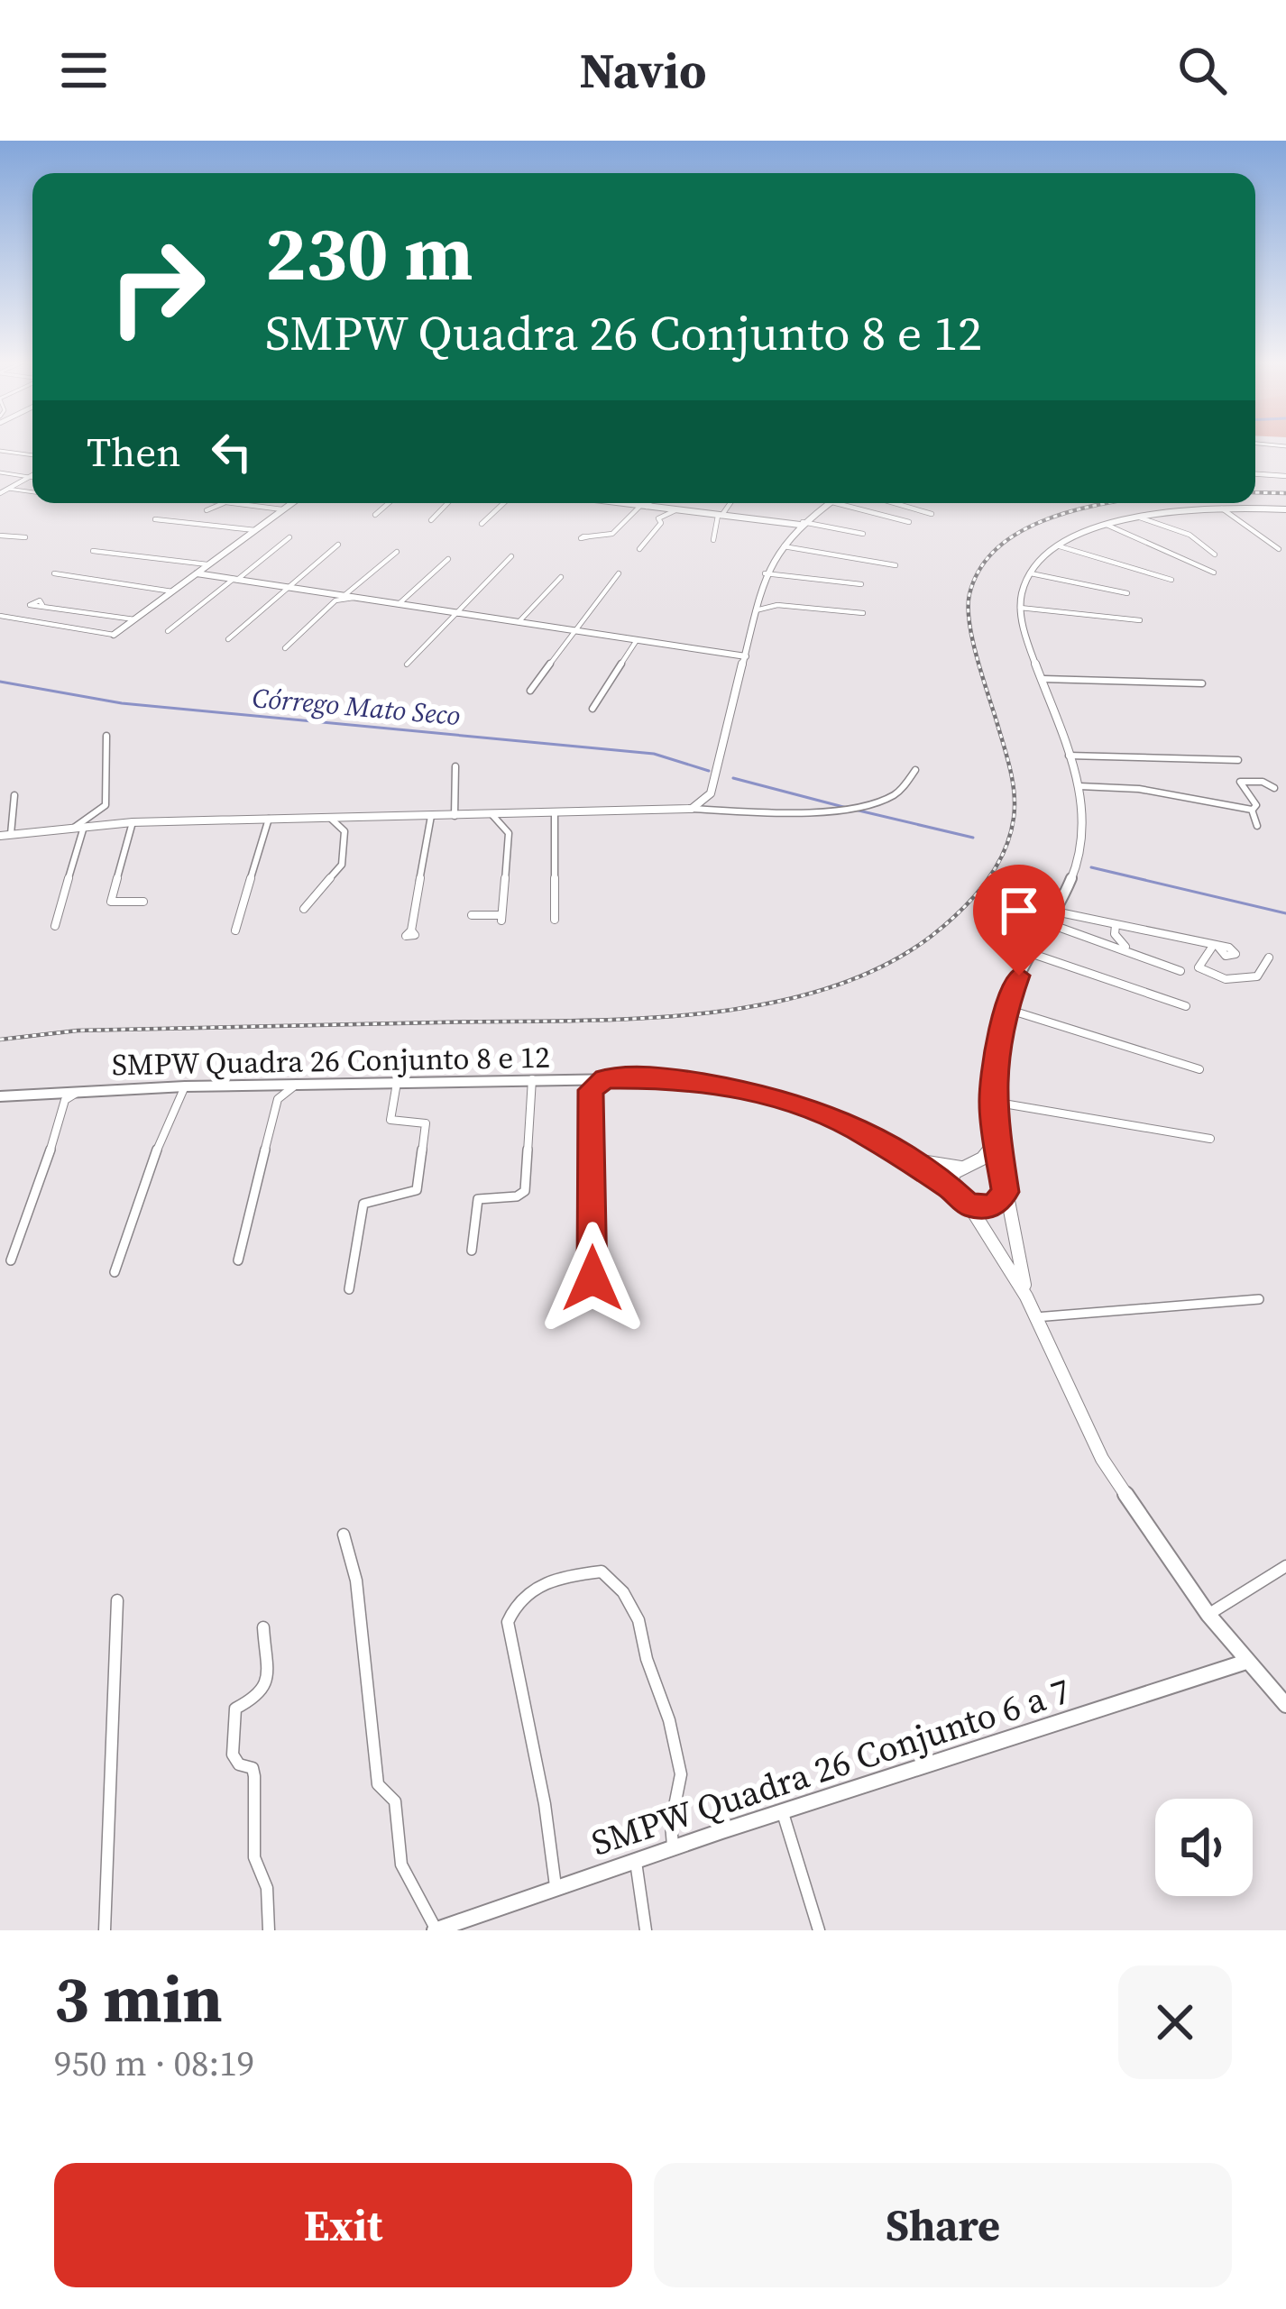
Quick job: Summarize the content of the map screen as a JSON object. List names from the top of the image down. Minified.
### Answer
{"streets":{"street":["SMPW Quadra 26 Conjunto 8 e 12","SMPW Quadra 26 Conjunto 6 a 7"]},"water":["Córrego Mato Seco"],"page":{"header":"Navio","turn":["230 m","SMPW Quadra 26 Conjunto 8 e 12"],"then":"Then","heading":["3 min","950 m · 08:19"],"buttons":["Exit","Share"]}}
